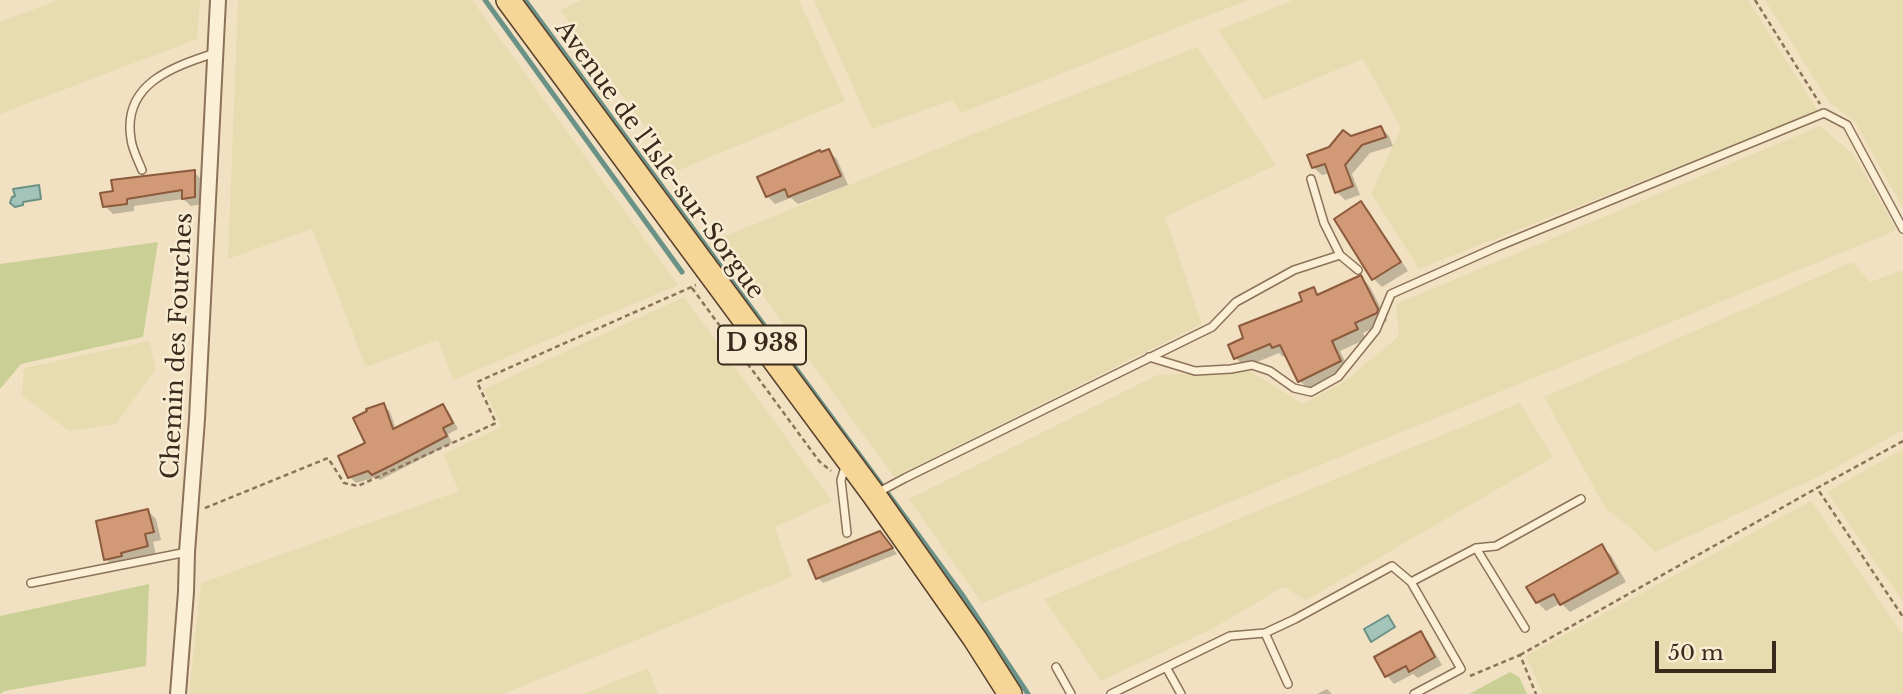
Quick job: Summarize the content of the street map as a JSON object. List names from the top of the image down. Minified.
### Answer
{"streets":{"main road":["Avenue de l'Isle-sur-Sorgue","D 938"],"street":["Chemin des Fourches"]},"scale_bar":"50 m"}
